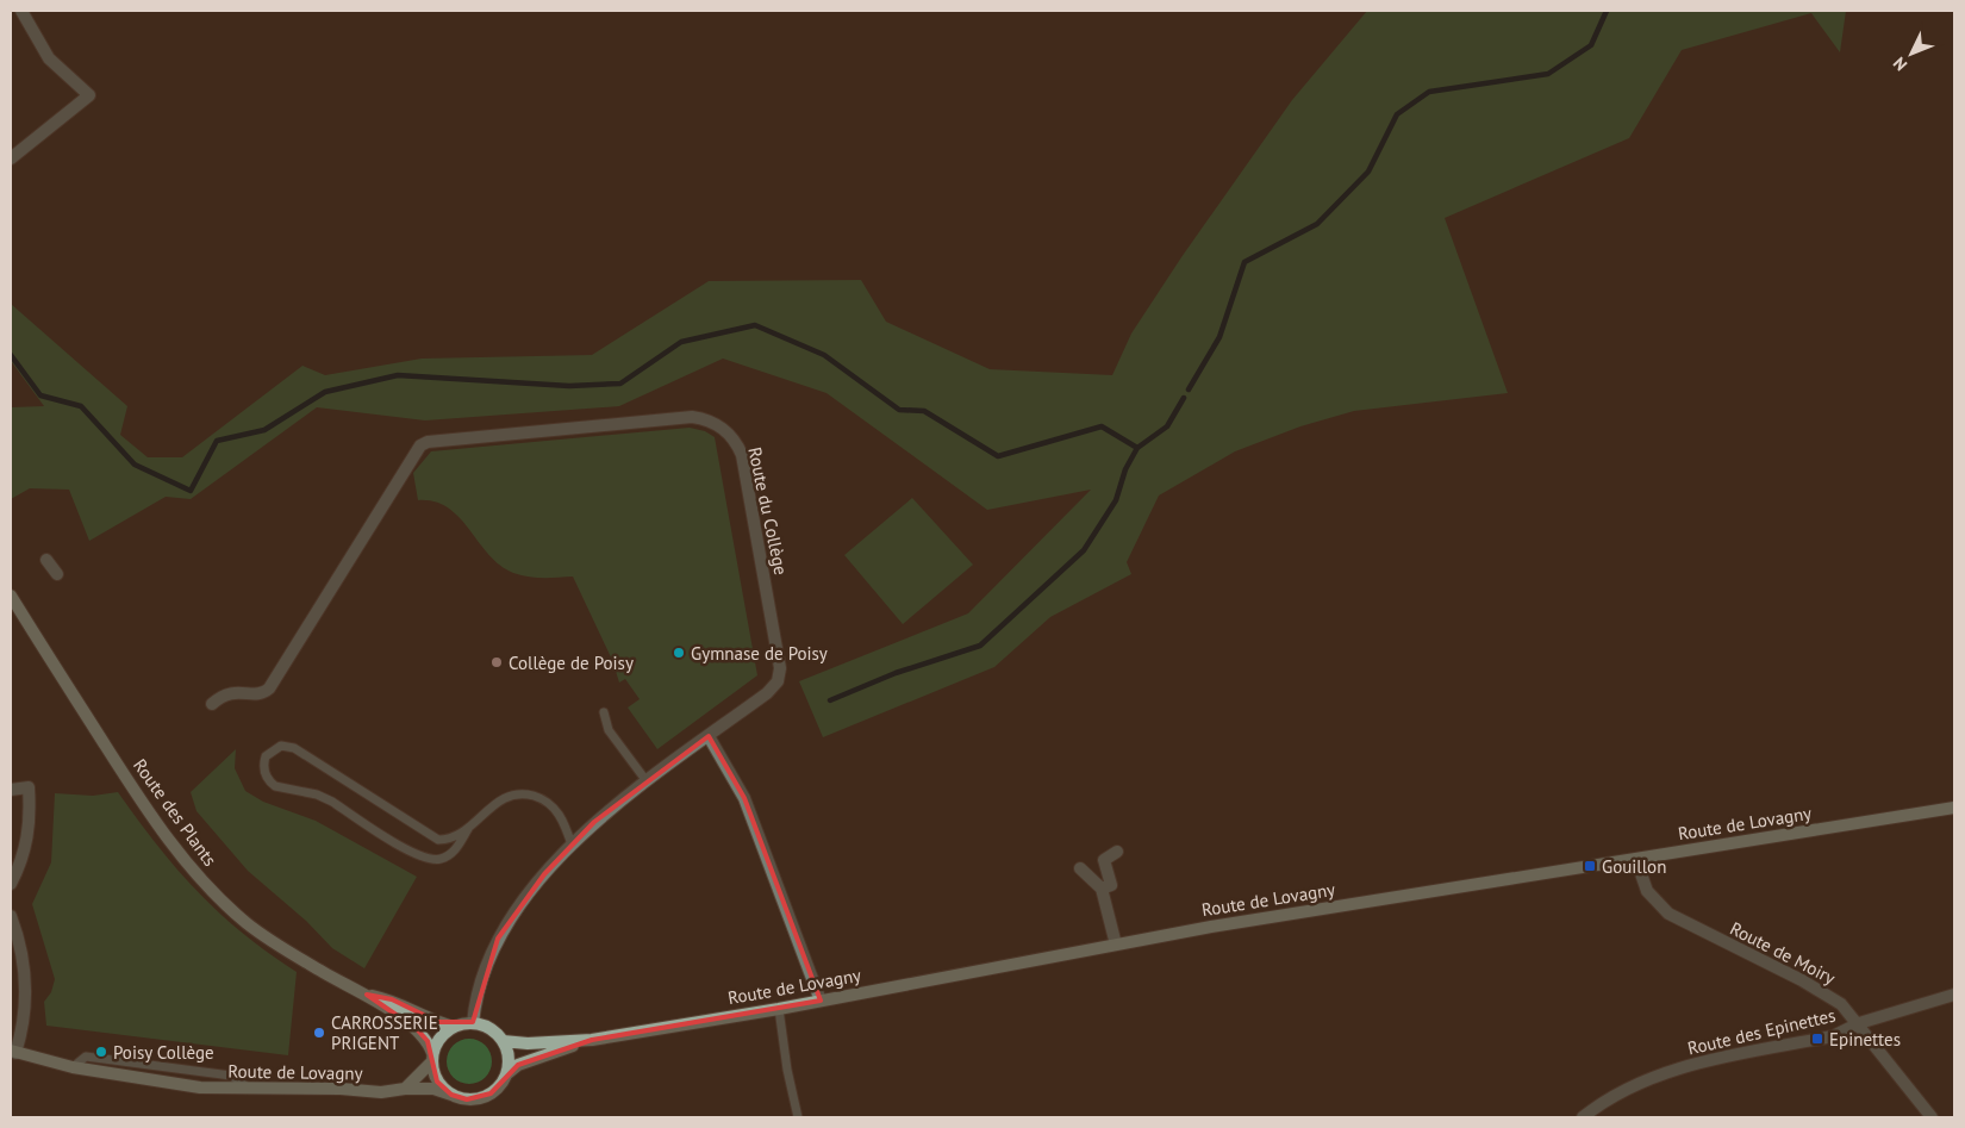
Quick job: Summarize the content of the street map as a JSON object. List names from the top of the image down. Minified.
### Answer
{"streets":{"main road":["Route des Plants","Route de Lovagny"],"street":["Route du Collège","Route de Moiry","Route des Epinettes"]},"crossings":[["Route du Collège","Route des Plants"],["Route du Collège","Route de Lovagny"],["Route des Plants","Route de Lovagny"],["Route de Lovagny","Route de Moiry"],["Route de Moiry","Route des Epinettes"]],"places":{"other":["Gymnase de Poisy","Collège de Poisy","CARROSSERIE PRIGENT","Poisy Collège"],"transit":["Gouillon","Epinettes"]},"north":"bottom left"}
